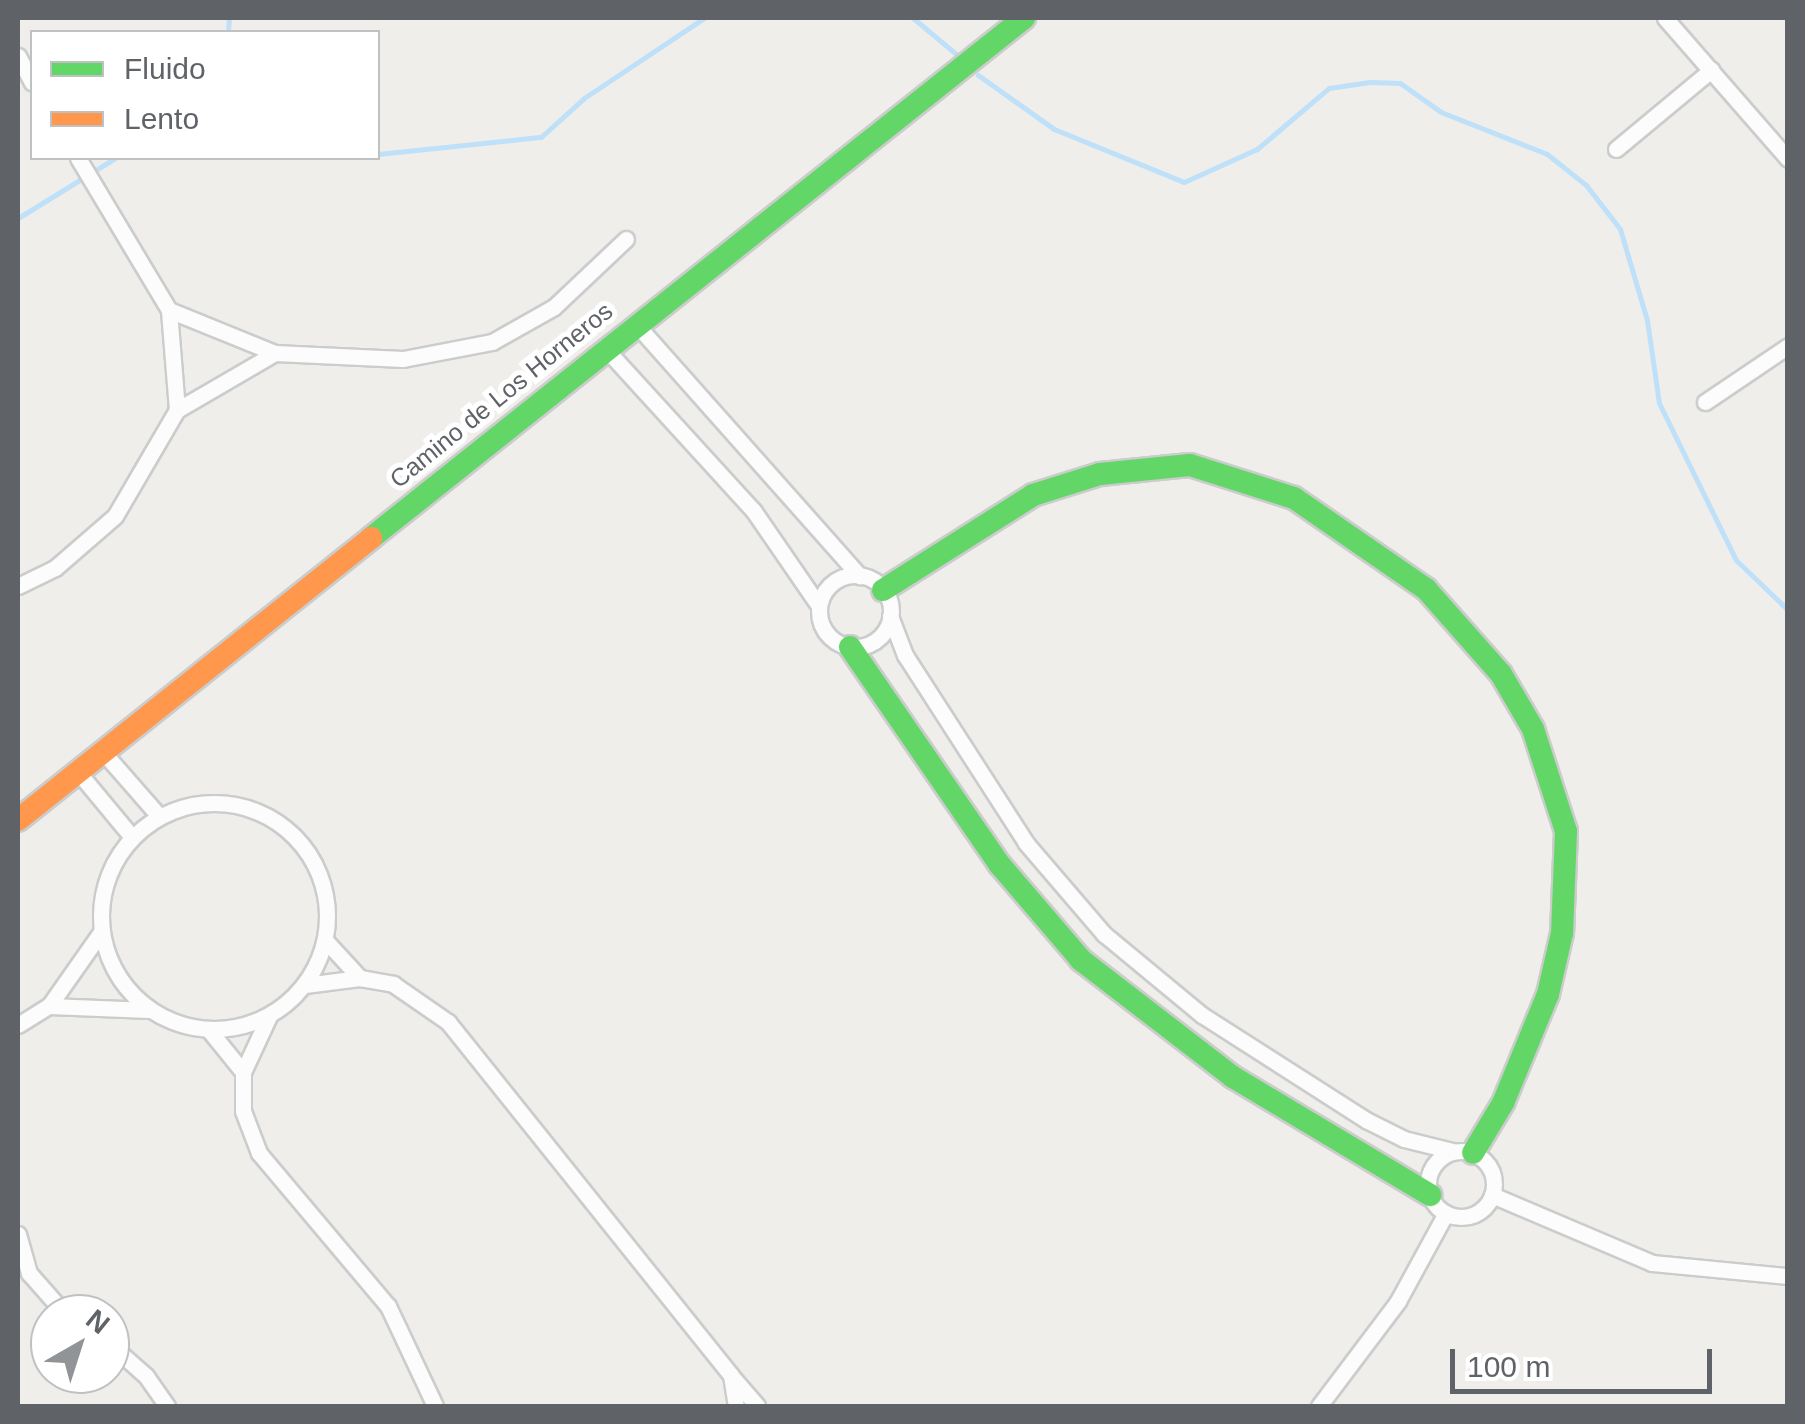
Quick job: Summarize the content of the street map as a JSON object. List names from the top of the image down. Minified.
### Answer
{"streets":{"street":["Camino de Los Horneros"]},"legend":["Fluido","Lento"],"scale_bar":"100 m","north":"top right"}
